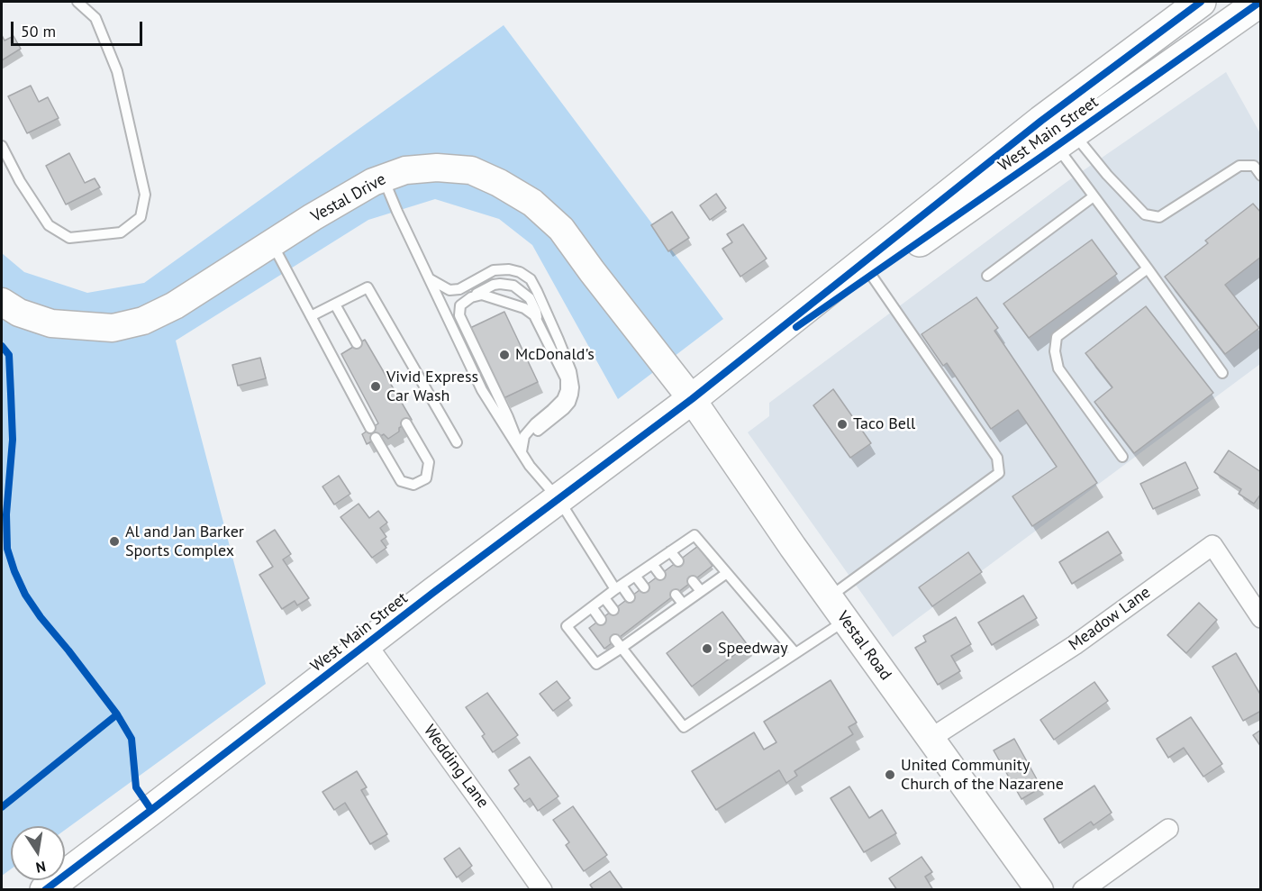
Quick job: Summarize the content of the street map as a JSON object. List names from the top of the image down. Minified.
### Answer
{"streets":{"main road":["West Main Street"],"street":["Vestal Drive","Meadow Lane","Vestal Road","Wedding Lane"]},"crossings":[["West Main Street","Vestal Drive"],["West Main Street","Vestal Road"],["West Main Street","Wedding Lane"],["Vestal Drive","Vestal Road"],["Meadow Lane","Vestal Road"]],"places":["McDonald's","Vivid Express Car Wash","Taco Bell","Al and Jan Barker Sports Complex","Speedway","United Community Church of the Nazarene"],"scale_bar":"50 m","north":"bottom"}
